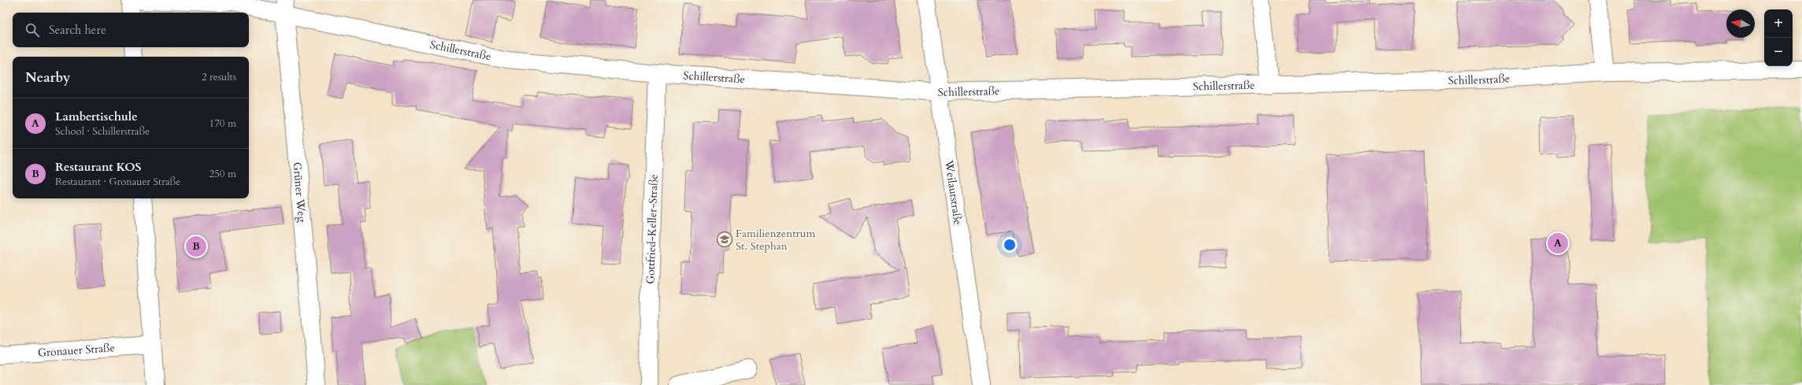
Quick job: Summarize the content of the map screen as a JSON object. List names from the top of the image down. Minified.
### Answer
{"streets":{"street":["Schillerstraße","Grüner Weg","Weilautstraße","Gottfried-Keller-Straße","Gronauer Straße"]},"crossings":[["Schillerstraße","Grüner Weg"],["Schillerstraße","Weilautstraße"],["Schillerstraße","Gottfried-Keller-Straße"]],"places":{"school or university":["Familienzentrum St. Stephan"]},"north":"left","page":{"map_buttons":["+","−"],"search":"Search here","heading":["Nearby","2 results"],"list":[{"mark":"A","name":"Lambertischule","note":"School · Schillerstraße","value":"170 m"},{"mark":"B","name":"Restaurant KOS","note":"Restaurant · Gronauer Straße","value":"250 m"}],"pins":["A","B"]}}
